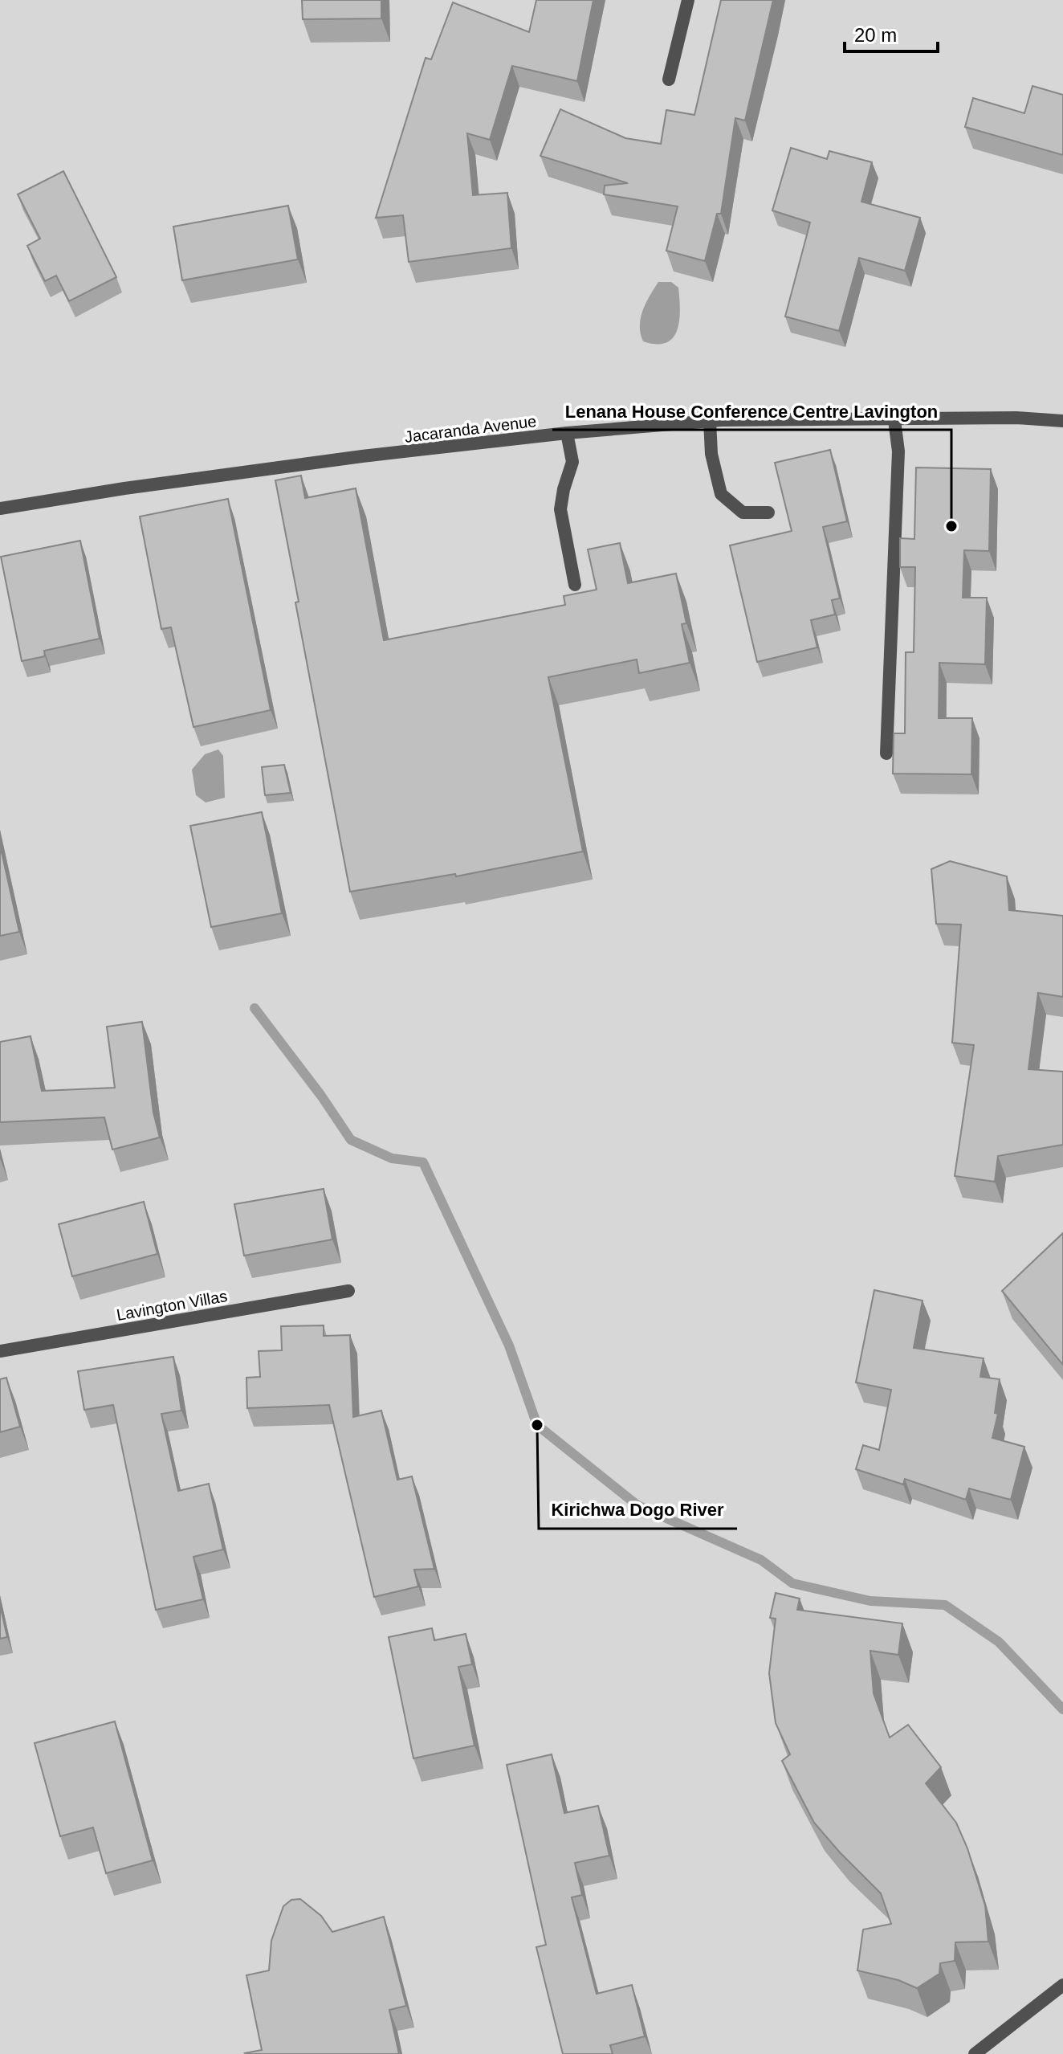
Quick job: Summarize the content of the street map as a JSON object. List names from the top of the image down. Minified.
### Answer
{"streets":{"street":["Jacaranda Avenue","Lavington Villas"]},"places":["Lenana House Conference Centre Lavington","Kirichwa Dogo River"],"scale_bar":"20 m"}
